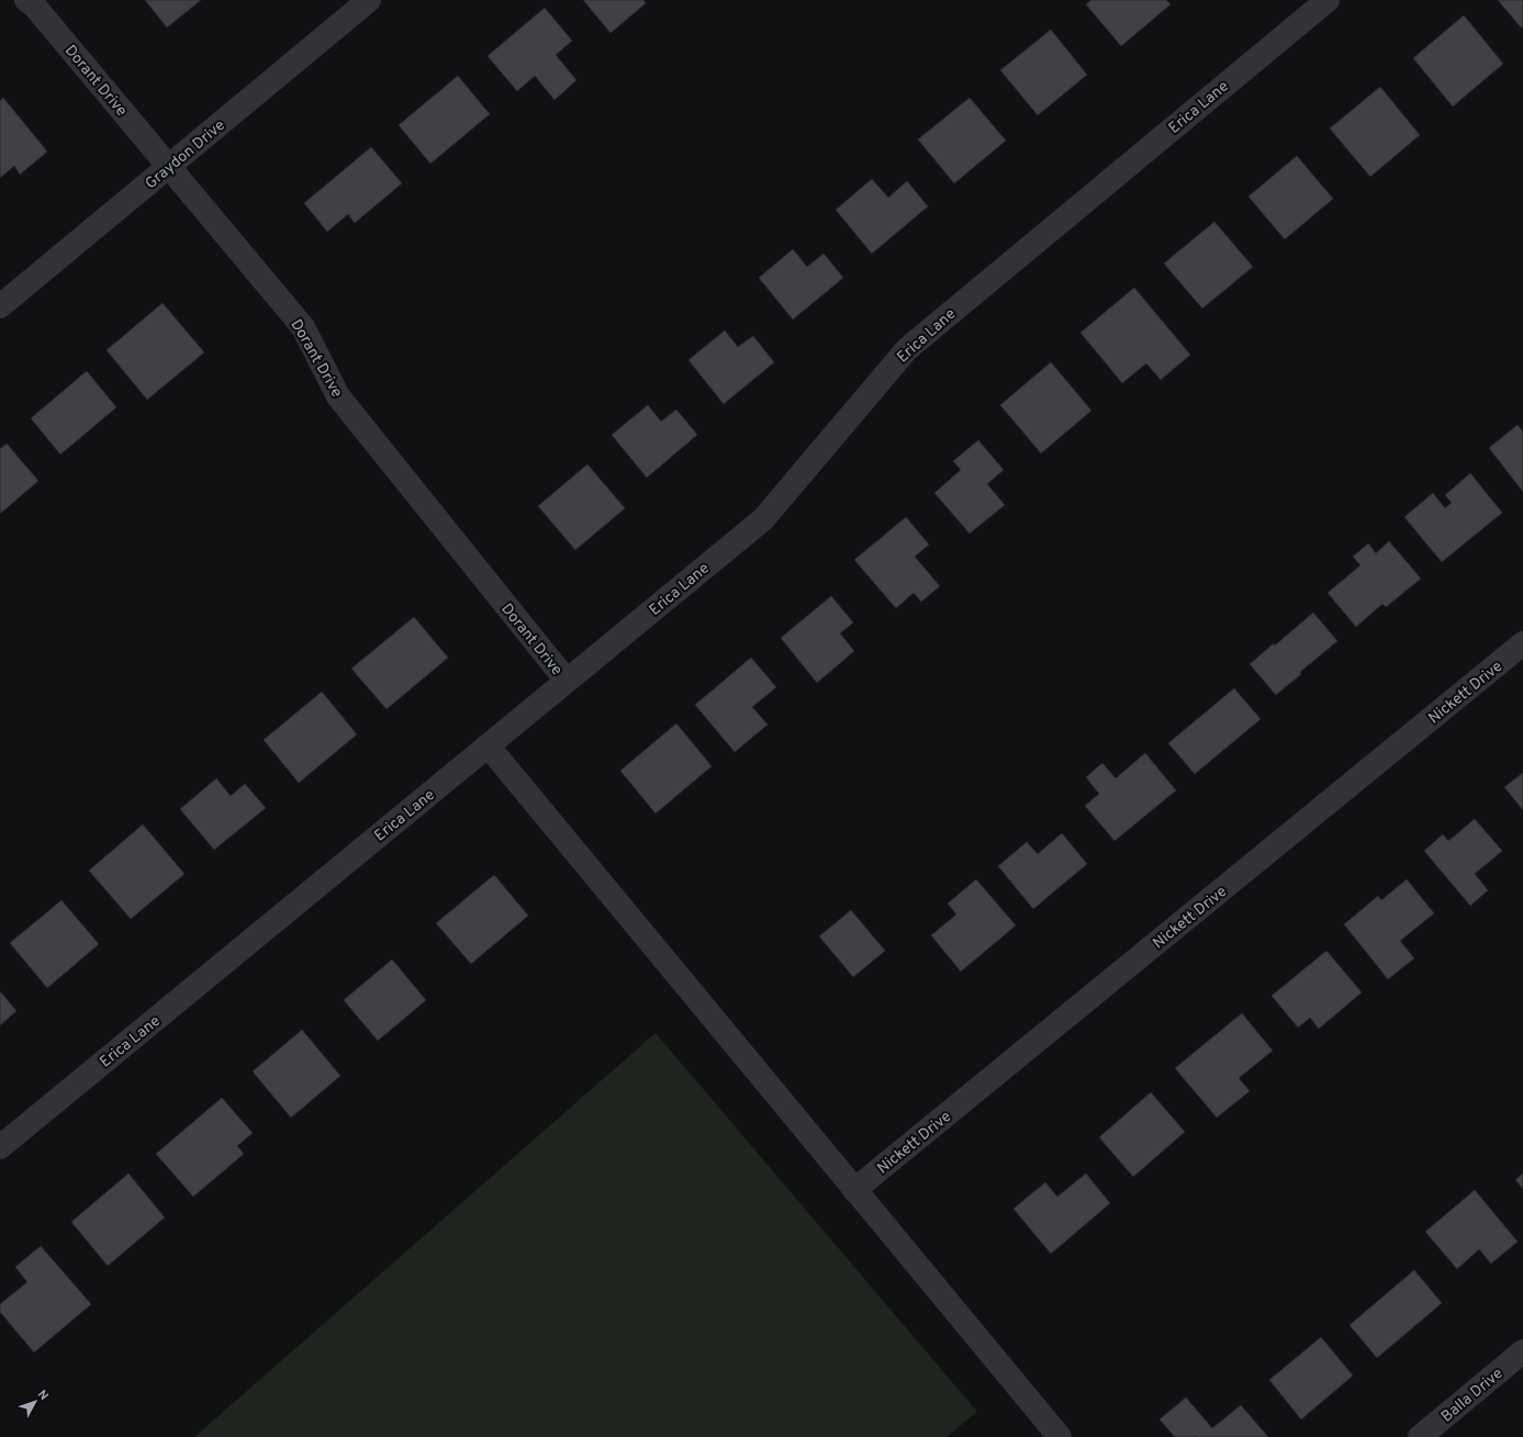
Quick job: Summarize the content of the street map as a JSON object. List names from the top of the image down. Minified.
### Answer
{"streets":{"street":["Dorant Drive","Erica Lane","Graydon Drive","Nickett Drive","Balla Drive"]},"crossings":[["Dorant Drive","Erica Lane"],["Dorant Drive","Graydon Drive"]],"north":"top right"}
